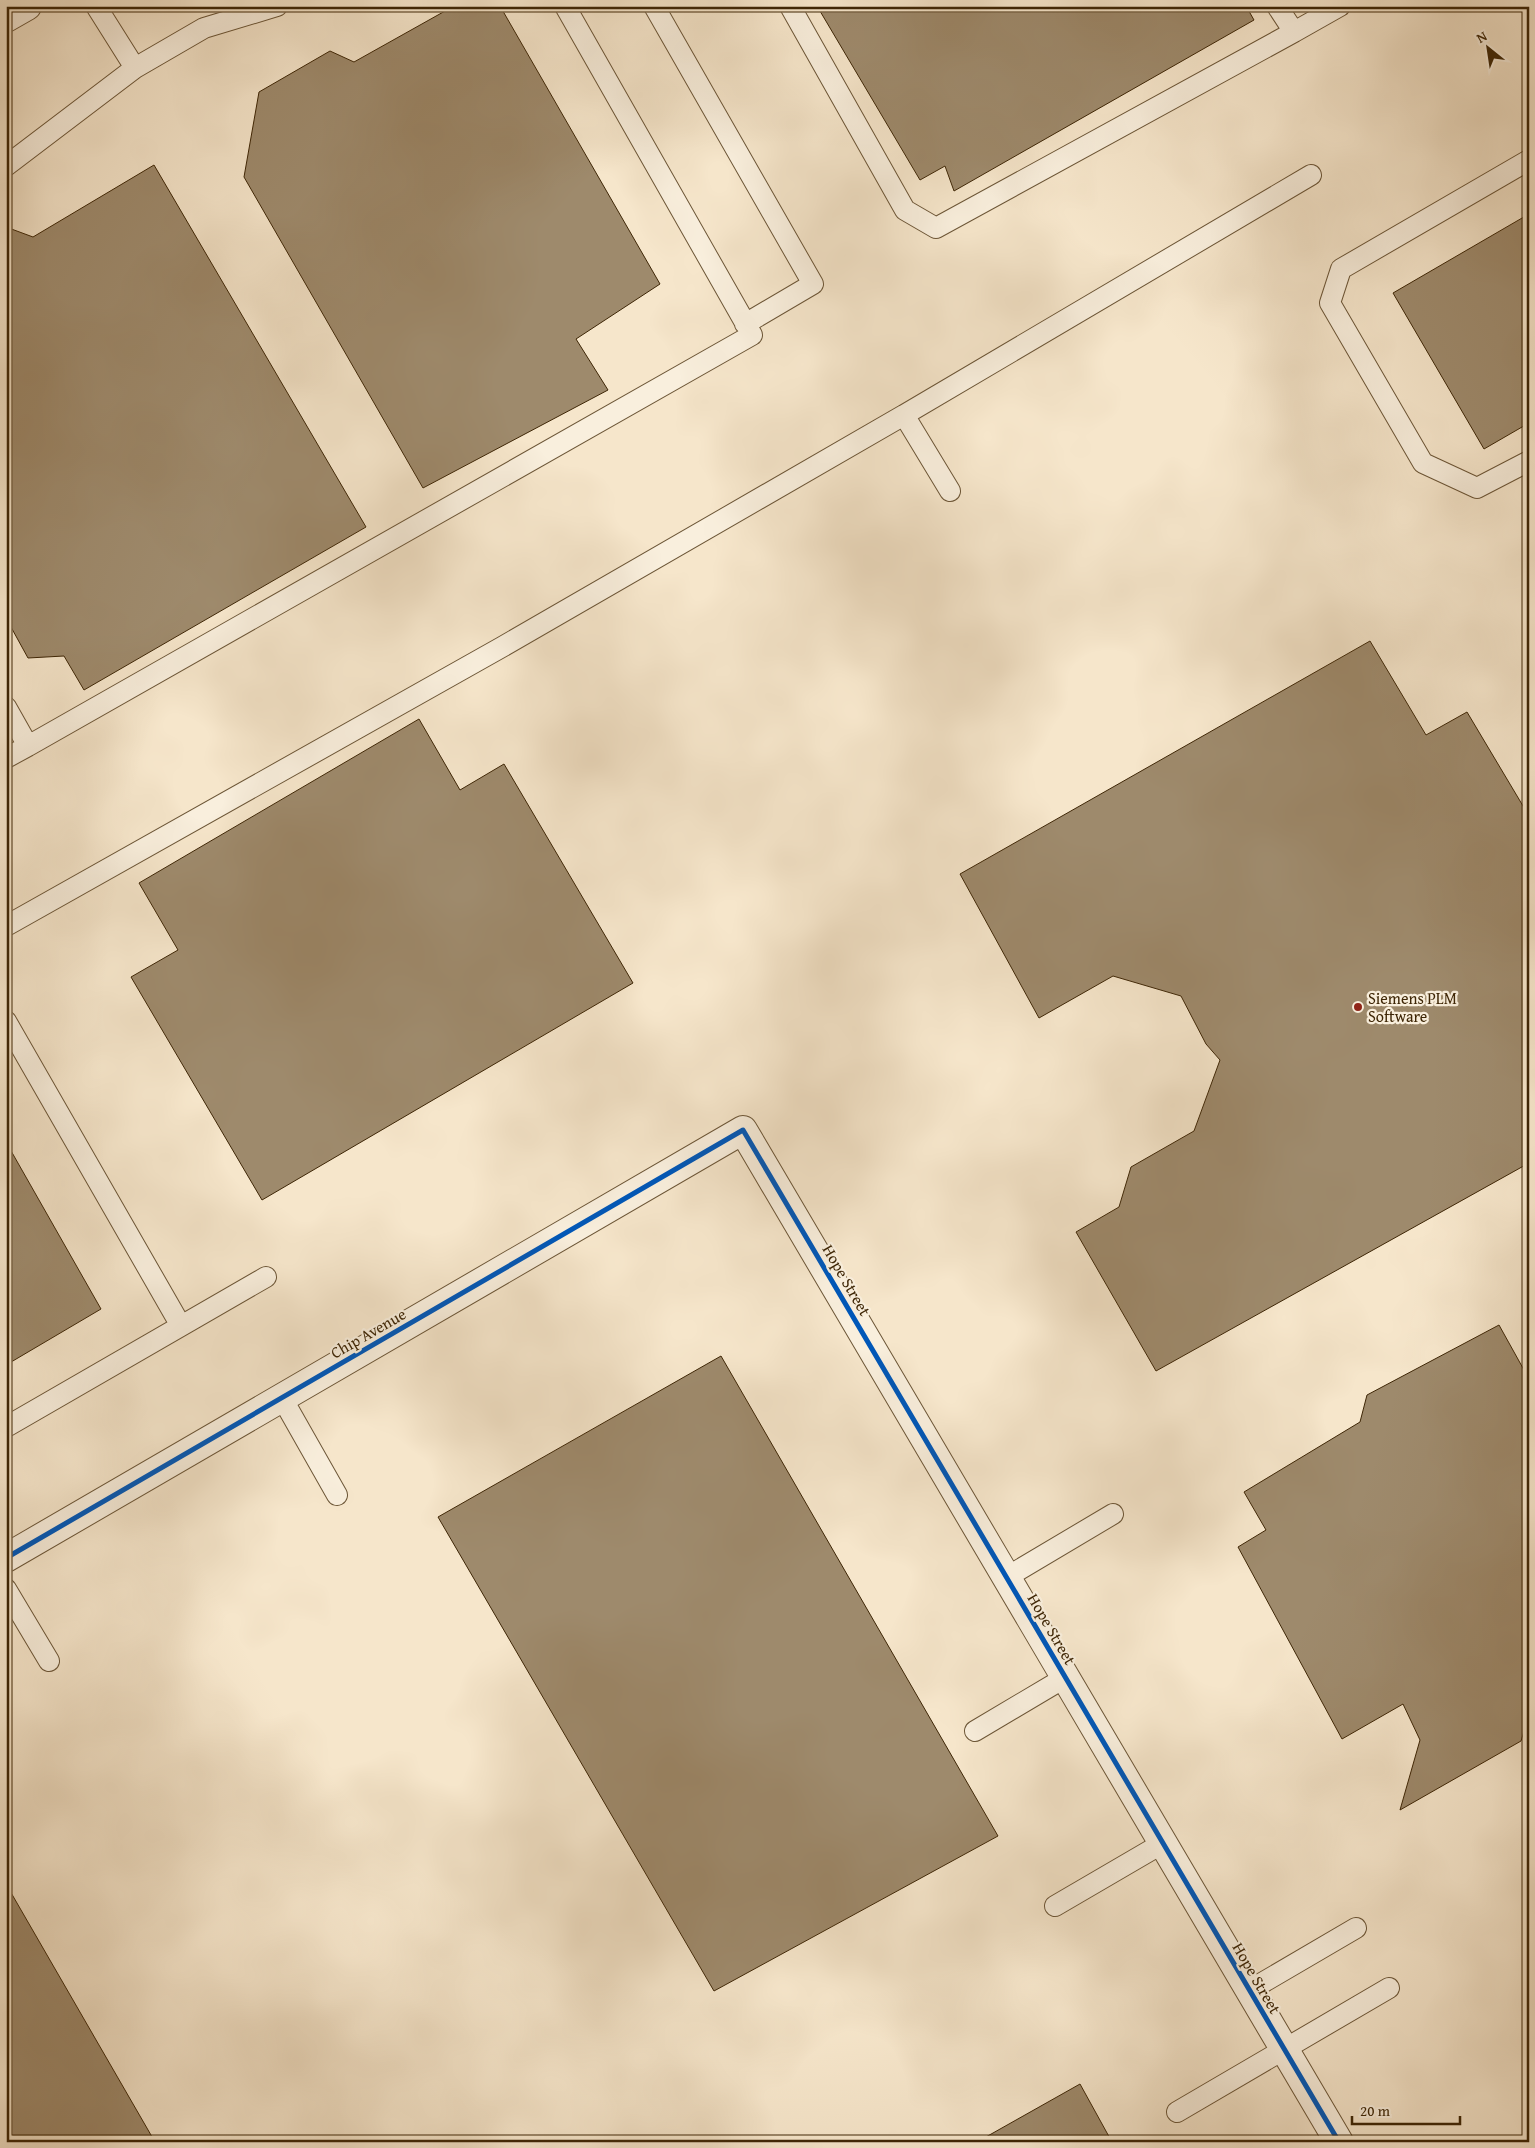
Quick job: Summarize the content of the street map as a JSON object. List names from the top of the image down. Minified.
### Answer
{"streets":{"street":["Hope Street","Chip Avenue"]},"crossings":[["Hope Street","Chip Avenue"]],"places":["Siemens PLM Software"],"scale_bar":"20 m","north":"top left"}
